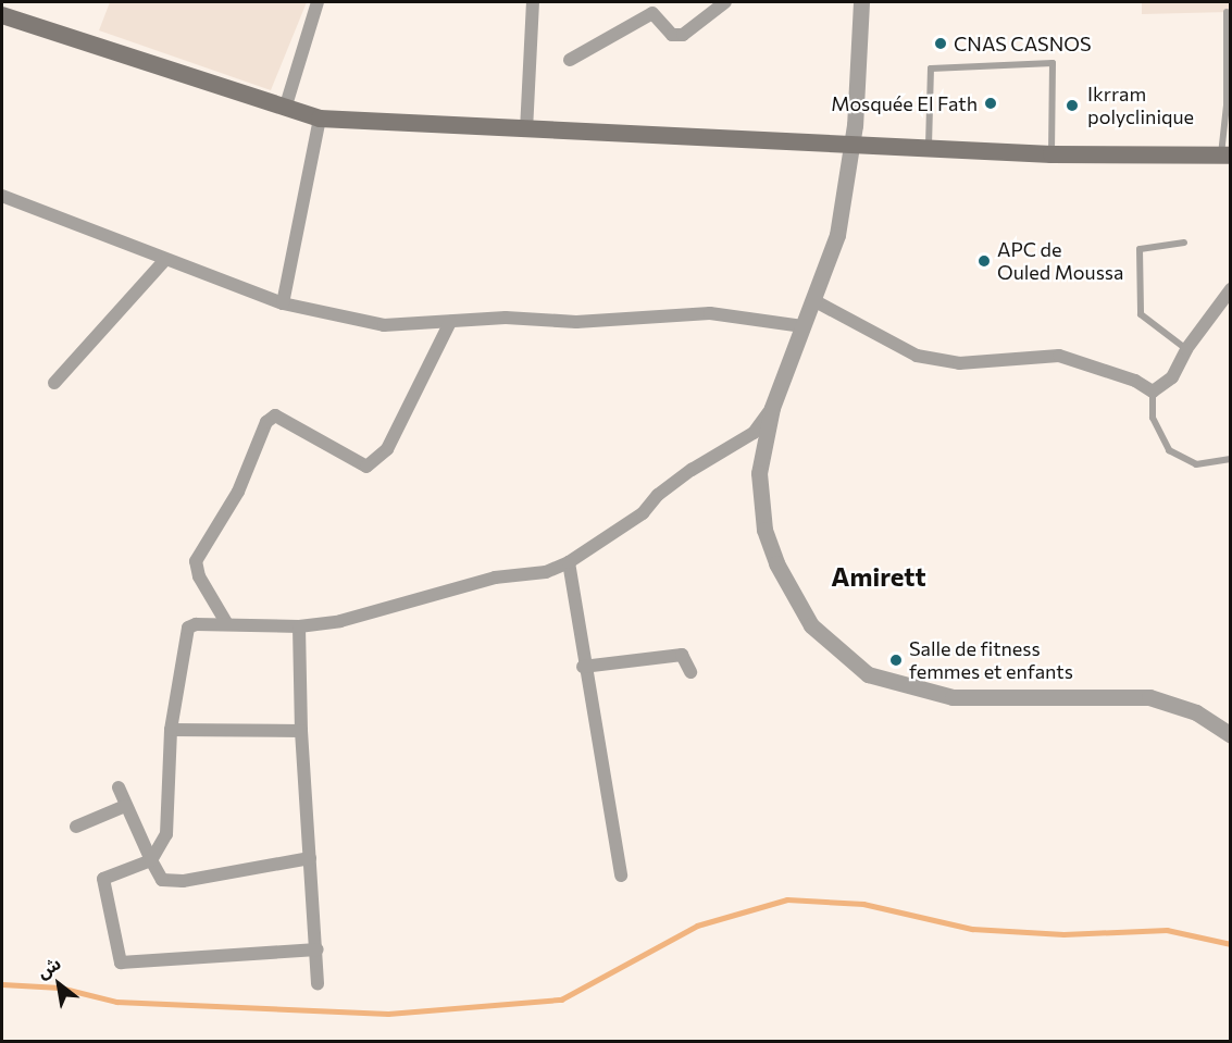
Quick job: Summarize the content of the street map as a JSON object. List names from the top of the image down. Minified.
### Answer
{"districts":["Amirett"],"places":["CNAS CASNOS","Mosquée El Fath","Ikrram polyclinique","APC de Ouled Moussa","Salle de fitness femmes et enfants"],"north":"top left"}
